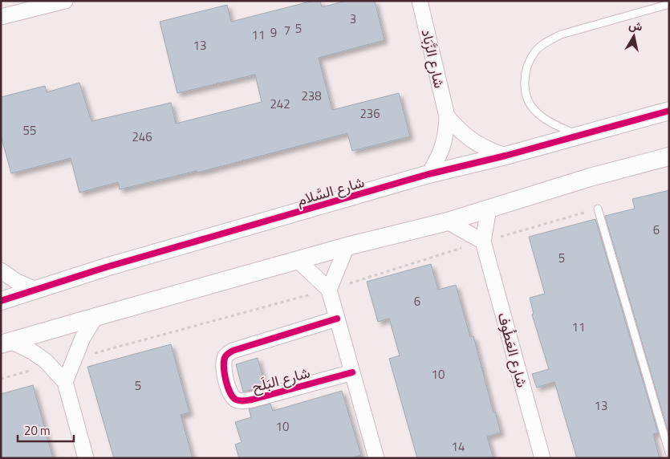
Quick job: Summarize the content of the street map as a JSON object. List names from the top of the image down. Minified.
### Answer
{"streets":{"street":["شارع الزَّبَاد","شارع السَّلام","شارع العَطُوف","شارع البَلَح"]},"crossings":[["شارع الزَّبَاد","شارع السَّلام"]],"house_numbers":["3","5","7","9","11","13","238","242","236","55","246","6","5","6","11","10","5","13","10","14"],"scale_bar":"20 m","north":"top"}
